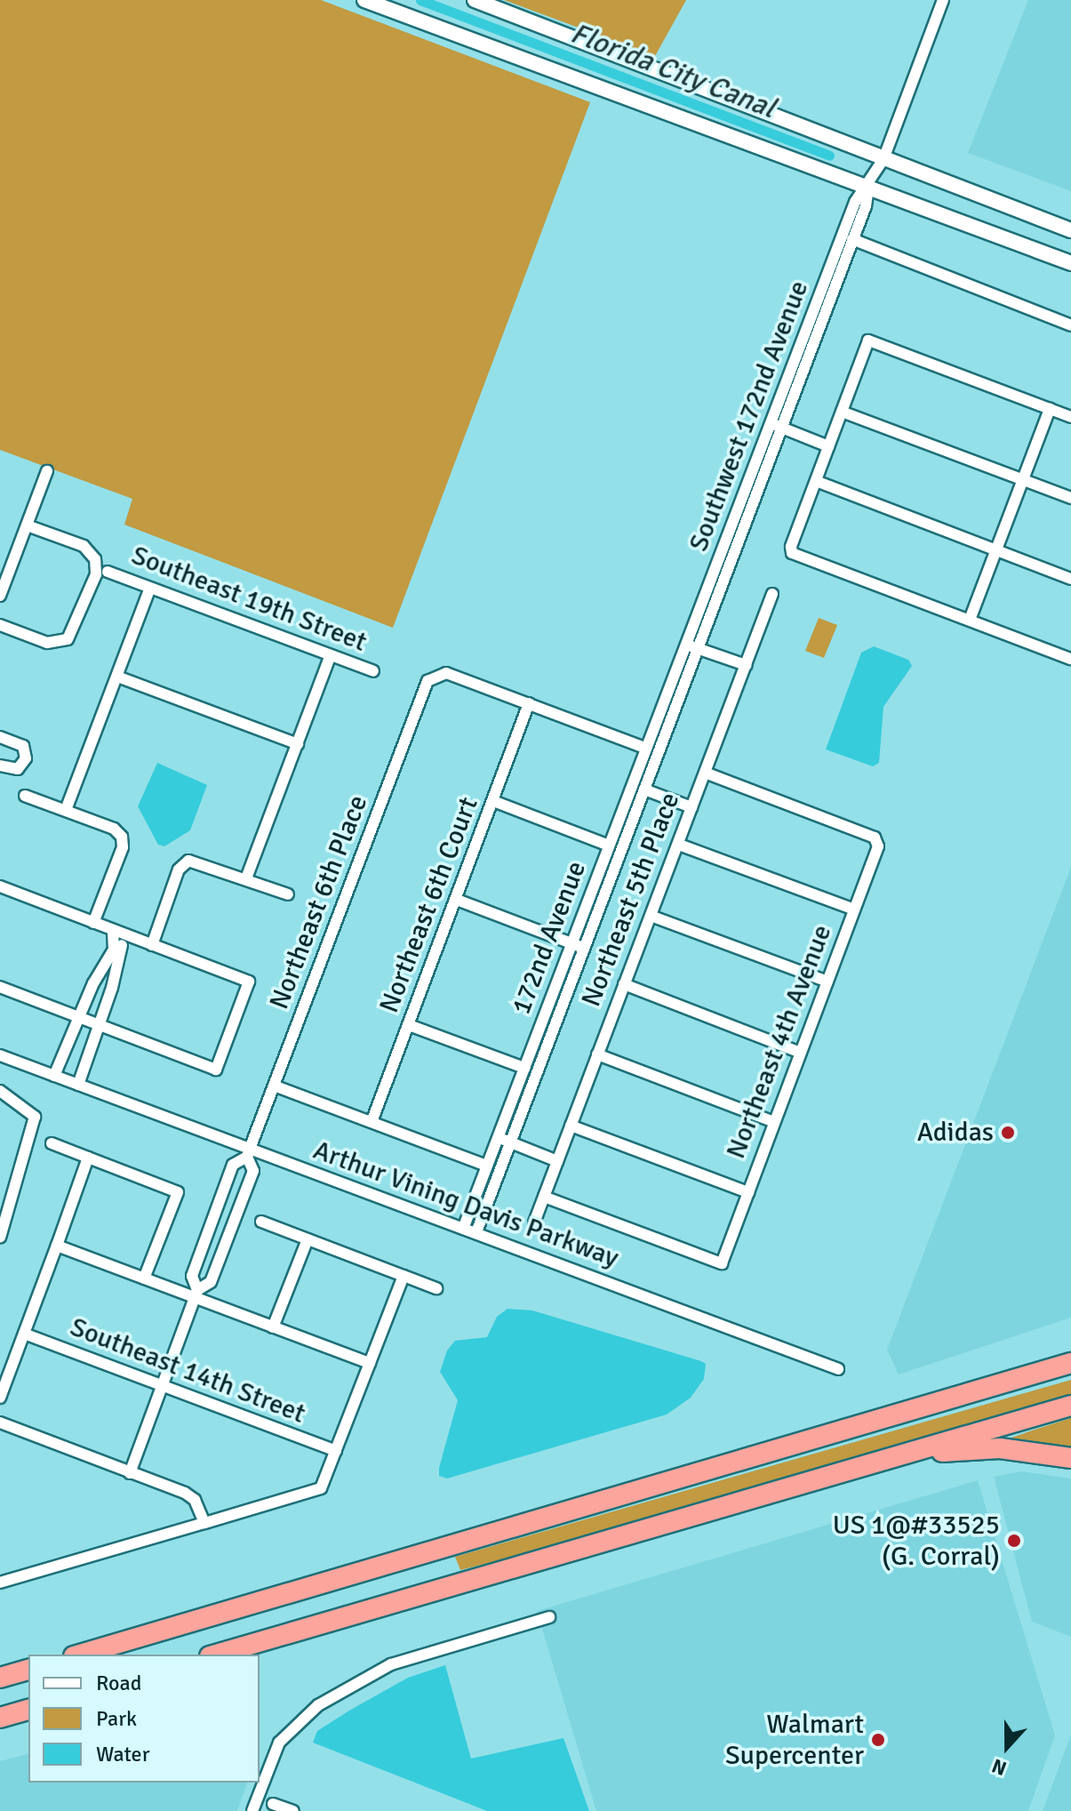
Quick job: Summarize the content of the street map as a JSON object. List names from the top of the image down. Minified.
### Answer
{"streets":{"street":["Southwest 172nd Avenue","Southeast 19th Street","Northeast 5th Place","Northeast 6th Place","Northeast 6th Court","172nd Avenue","Northeast 4th Avenue","Arthur Vining Davis Parkway","Southeast 14th Street"]},"crossings":[["Southwest 172nd Avenue","172nd Avenue"],["Northeast 5th Place","Northeast 4th Avenue"],["Northeast 6th Place","Northeast 6th Court"],["Northeast 6th Place","Arthur Vining Davis Parkway"],["172nd Avenue","Arthur Vining Davis Parkway"]],"water":["Florida City Canal"],"places":["Adidas","US 1@#33525 (G. Corral)","Walmart Supercenter"],"legend":["Road","Park","Water"],"north":"bottom"}
